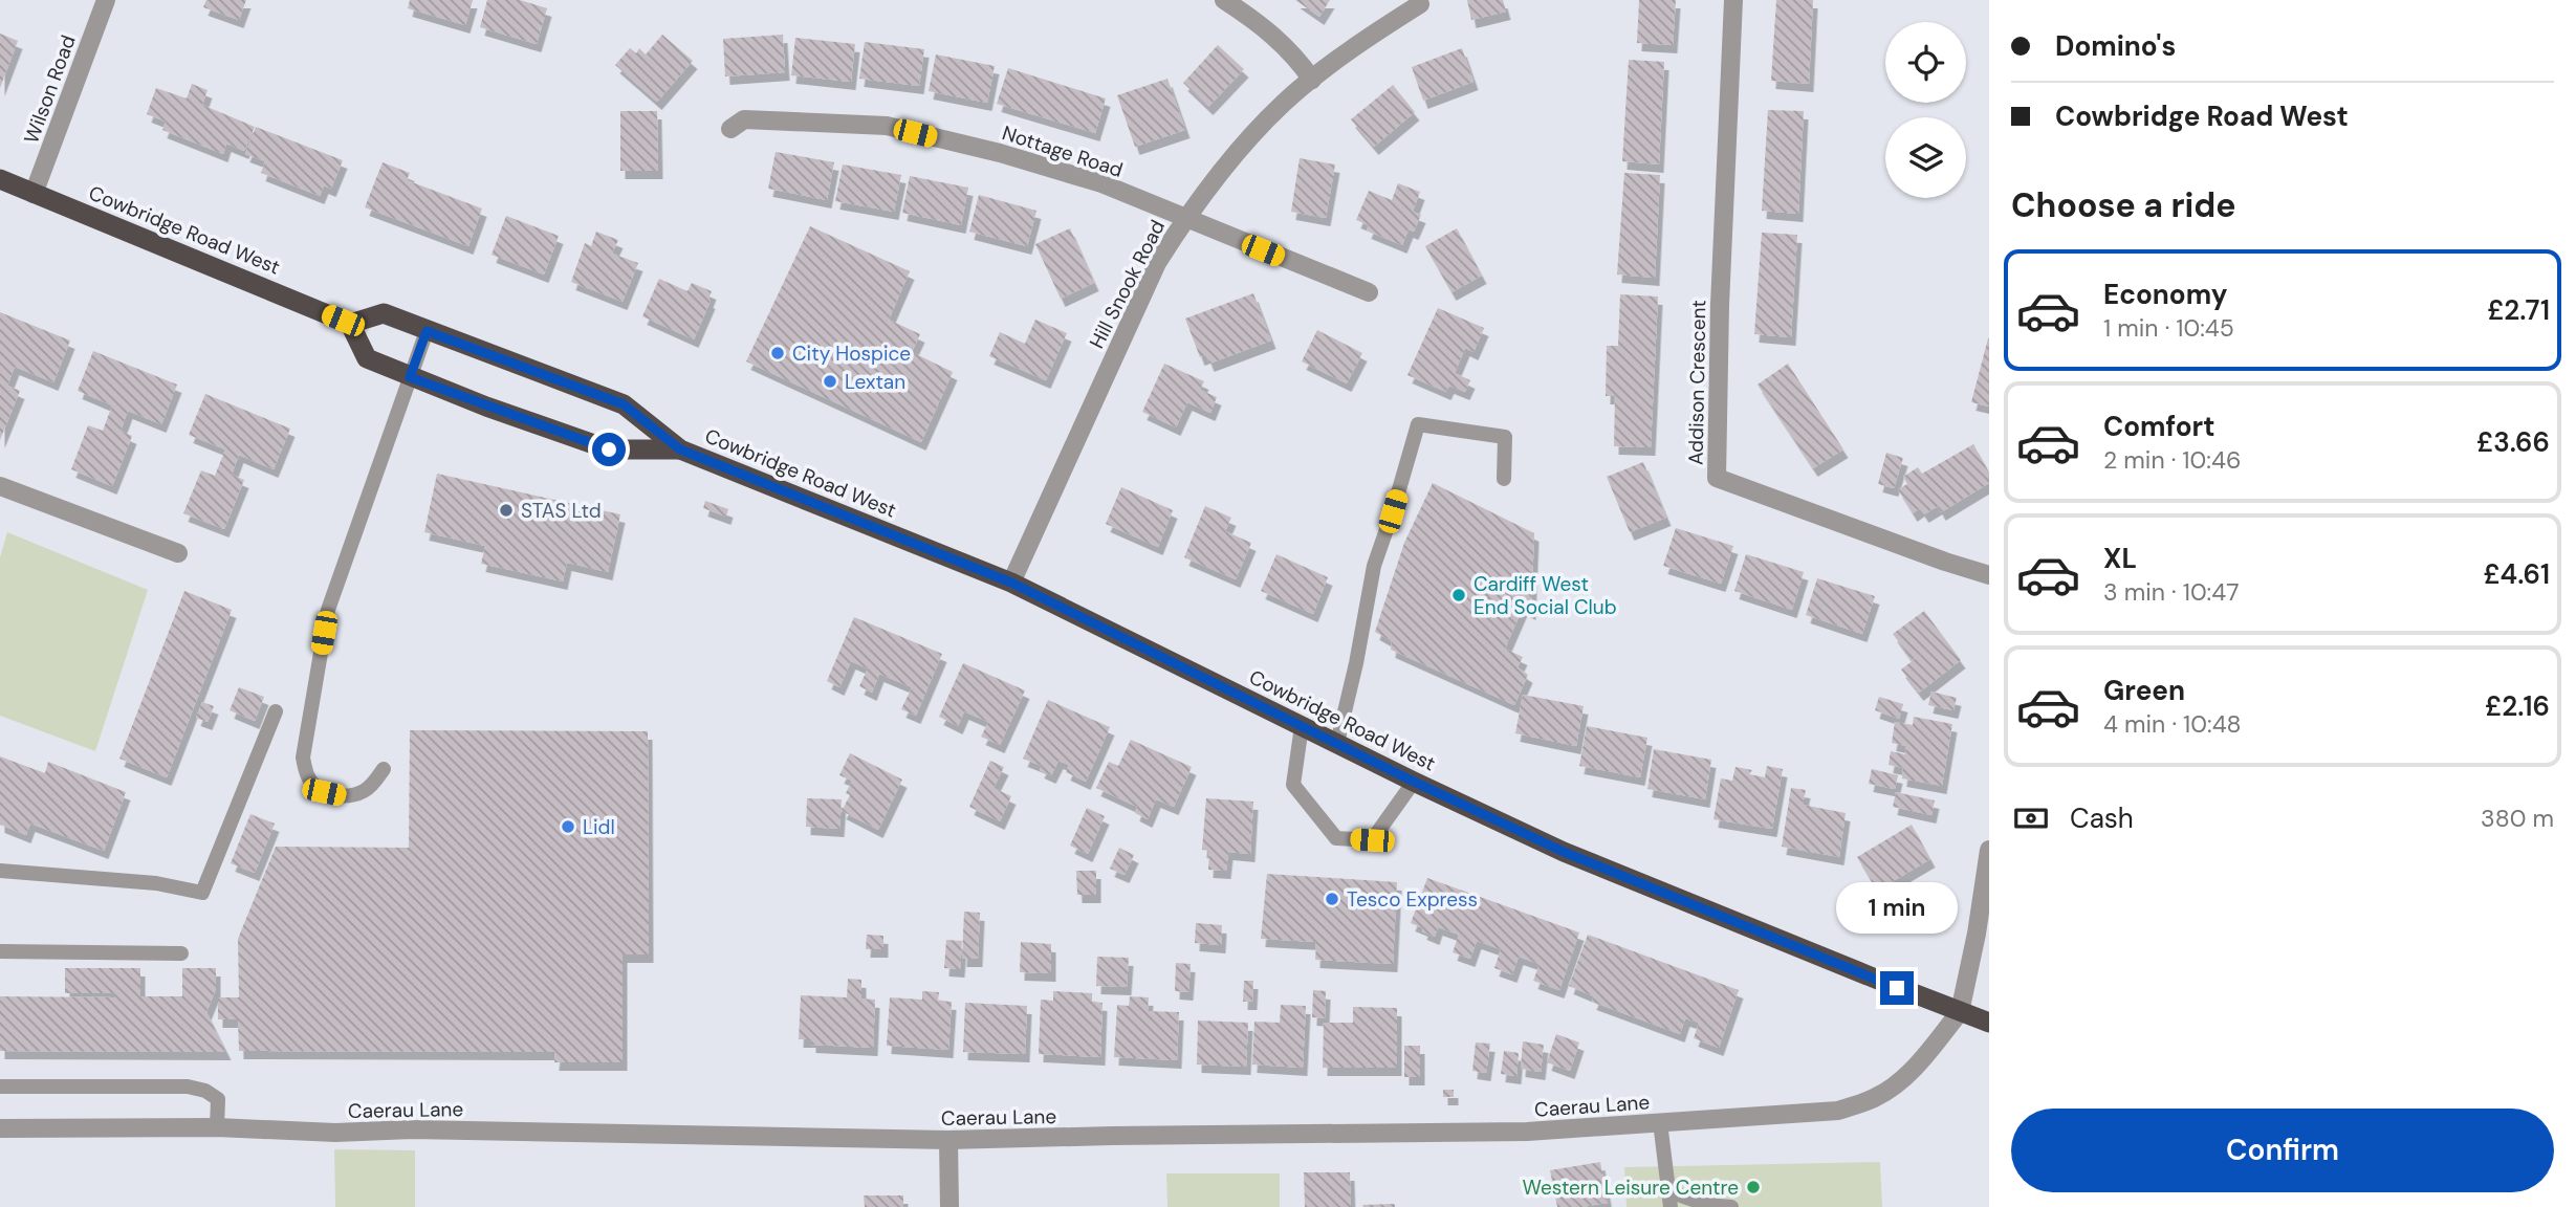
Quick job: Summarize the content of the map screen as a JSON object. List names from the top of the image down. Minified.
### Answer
{"streets":{"highway":["Cowbridge Road West"],"street":["Wilson Road","Nottage Road","Hill Snook Road","Addison Crescent","Caerau Lane"]},"crossings":[["Wilson Road","Cowbridge Road West"],["Nottage Road","Hill Snook Road"],["Cowbridge Road West","Hill Snook Road"],["Cowbridge Road West","Caerau Lane"]],"places":["City Hospice","Lextan","STAS Ltd","Cardiff West End Social Club","Lidl","Tesco Express","Western Leisure Centre"],"page":{"banner":["Domino's","Cowbridge Road West"],"heading":"Choose a ride","list":[{"name":"Economy","note":"1 min · 10:45","value":"£2.71"},{"name":"Comfort","note":"2 min · 10:46","value":"£3.66"},{"name":"XL","note":"3 min · 10:47","value":"£4.61"},{"name":"Green","note":"4 min · 10:48","value":"£2.16"}],"pay":["Cash","380 m"],"bubble":"1 min","buttons":"Confirm"}}
